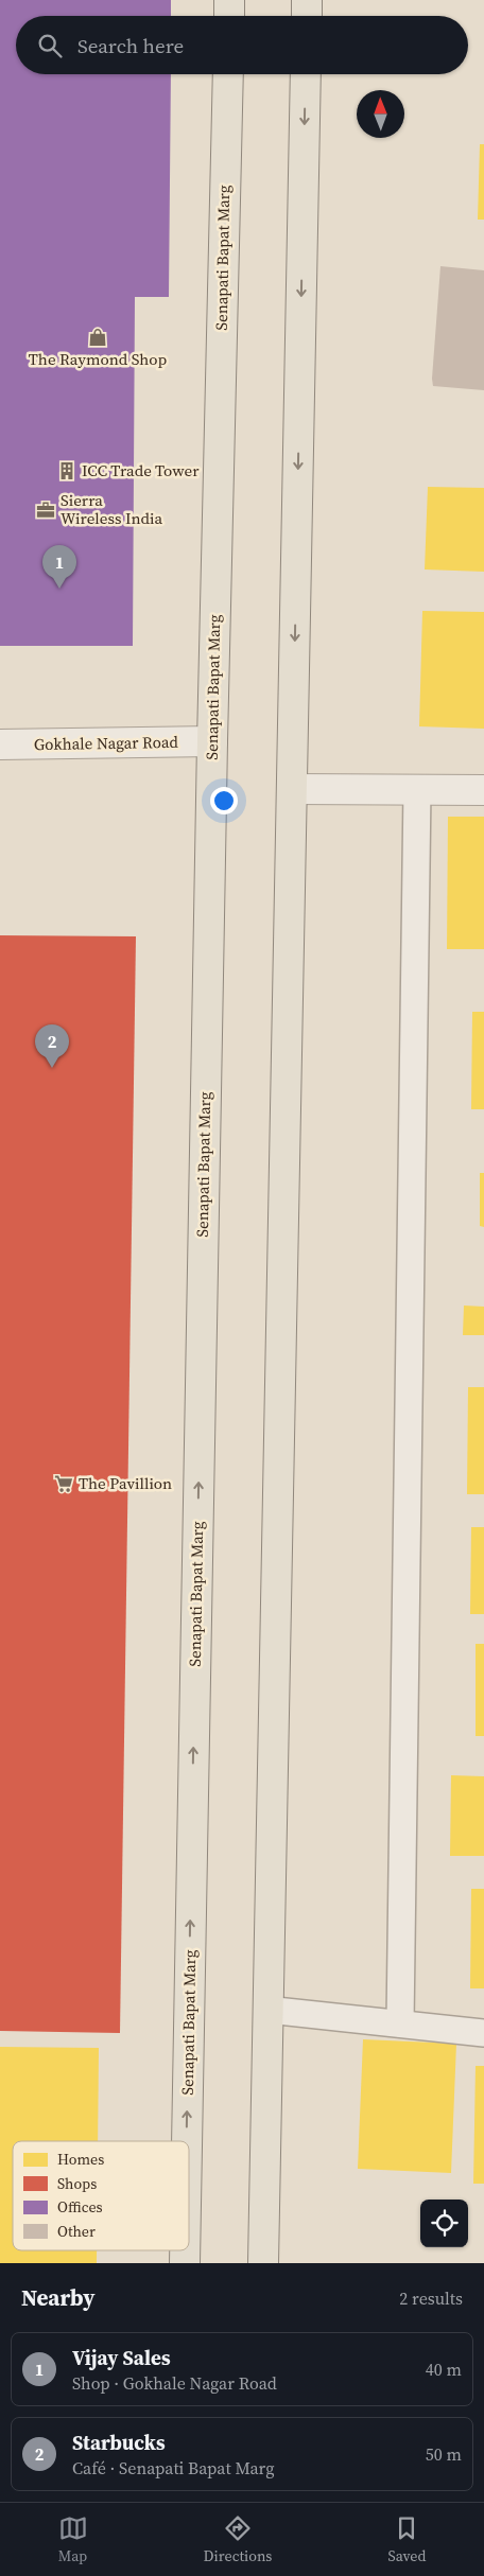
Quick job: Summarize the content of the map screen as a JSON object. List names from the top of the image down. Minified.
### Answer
{"streets":{"main road":["Senapati Bapat Marg"],"street":["Gokhale Nagar Road"]},"crossings":[["Senapati Bapat Marg","Gokhale Nagar Road"]],"places":{"shop":["The Raymond Shop"],"building":["ICC Trade Tower"],"office":["Sierra Wireless India"],"supermarket":["The Pavillion"]},"legend":["Homes","Shops","Offices","Other"],"north":"top","page":{"search":"Search here","pins":["1","2"],"heading":["Nearby","2 results"],"list":[{"mark":"1","name":"Vijay Sales","note":"Shop · Gokhale Nagar Road","value":"40 m"},{"mark":"2","name":"Starbucks","note":"Café · Senapati Bapat Marg","value":"50 m"}],"nav":["Map","Directions","Saved"]}}
